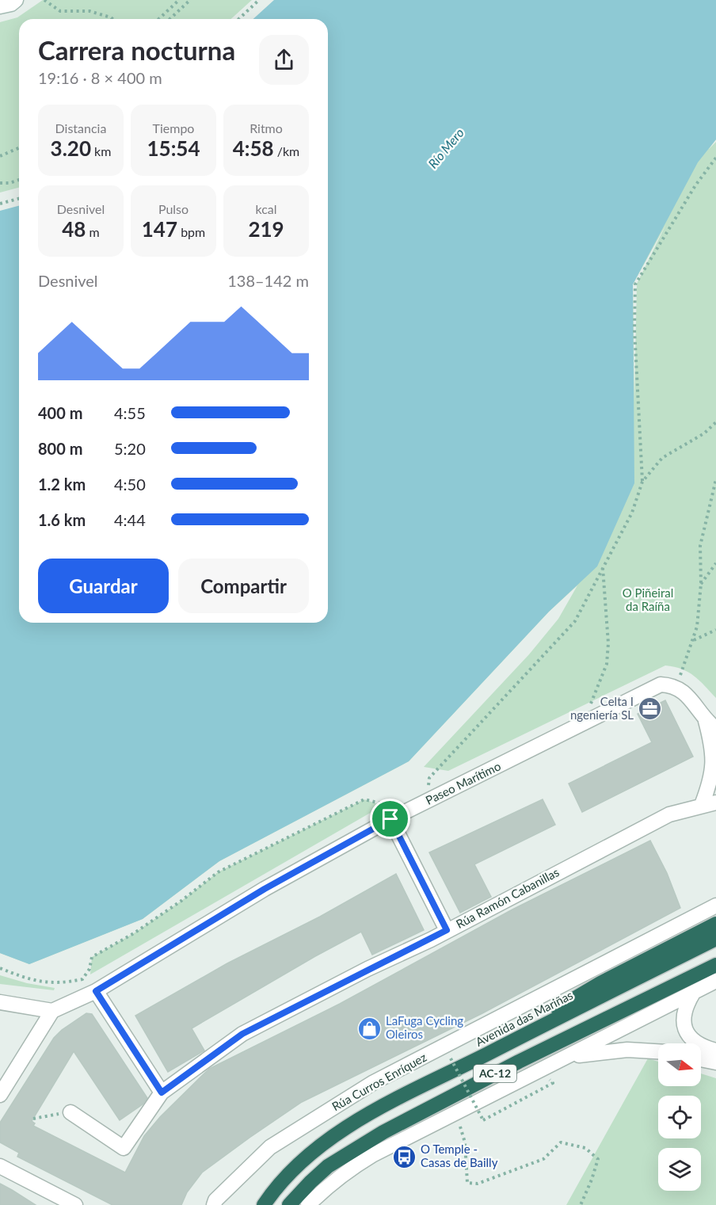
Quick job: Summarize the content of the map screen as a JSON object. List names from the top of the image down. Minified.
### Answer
{"streets":{"highway":["Avenida das Mariñas","AC-12"],"street":["Paseo Marítimo","Rúa Ramón Cabanillas","Rúa Curros Enríquez"]},"crossings":[["Paseo Marítimo","Rúa Ramón Cabanillas"]],"water":["Río Mero"],"parks":["O Piñeiral da Raíña"],"places":{"office":["Celta I ngeniería SL"],"shop":["LaFuga Cycling Oleiros"],"bus stop":["O Temple - Casas de Bailly"]},"north":"right","page":{"heading":["Carrera nocturna","19:16 · 8 × 400 m"],"stats":[["Distancia","3.20 km"],["Tiempo","15:54"],["Ritmo","4:58 /km"],["Desnivel","48 m"],["Pulso","147 bpm"],["kcal","219"]],"chart":["Desnivel","138–142 m"],"list":[{"name":"400 m","note":"4:55"},{"name":"800 m","note":"5:20"},{"name":"1.2 km","note":"4:50"},{"name":"1.6 km","note":"4:44"}],"buttons":["Guardar","Compartir"]}}
